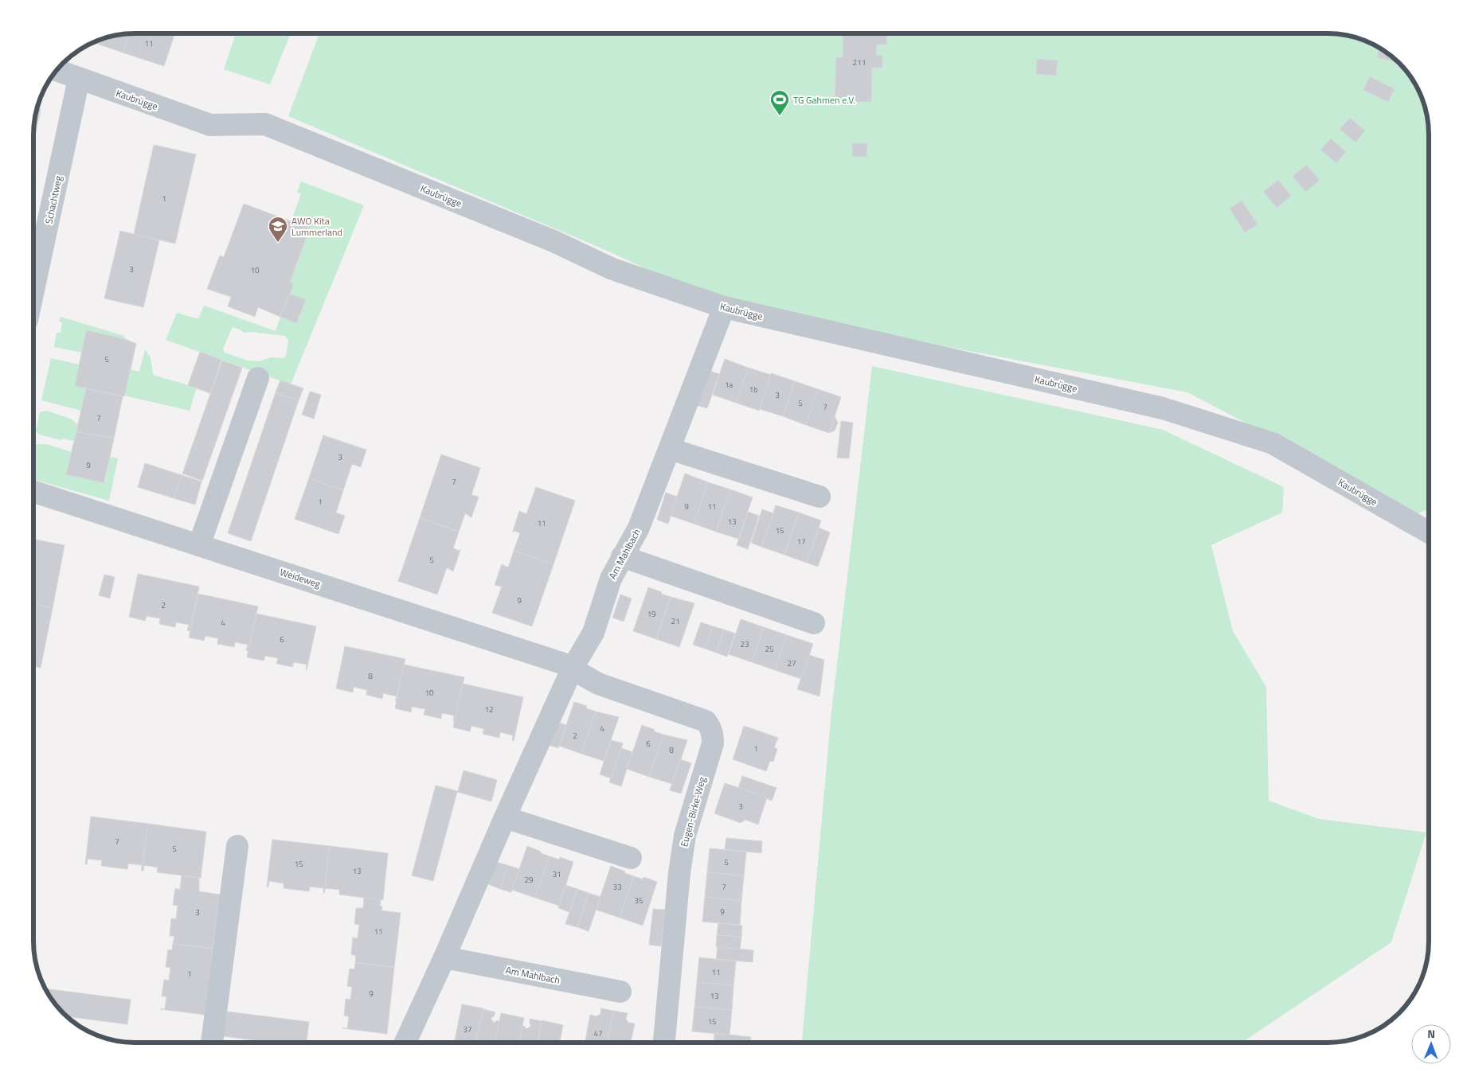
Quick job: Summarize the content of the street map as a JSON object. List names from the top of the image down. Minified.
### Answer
{"streets":{"street":["Kaubrügge","Schachtweg","Am Mahlbach","Weideweg","Eugen-Birke-Weg"]},"crossings":[["Kaubrügge","Schachtweg"],["Kaubrügge","Am Mahlbach"],["Am Mahlbach","Weideweg"],["Am Mahlbach","Eugen-Birke-Weg"],["Weideweg","Eugen-Birke-Weg"]],"places":{"sports":["TG Gahmen e.V."],"school or university":["AWO Kita Lummerland"]},"house_numbers":["11","211","1","3","10","5","1a","1b","3","5","7","7","3","9","7","1","9","11","13","11","15","17","5","9","2","19","21","4","6","23","25","27","8","10","12","4","2","6","1","8","3","7","5","5","15","13","31","29","33","7","35","9","3","11","11","1","9","13","15","37","47"],"north":"top"}
